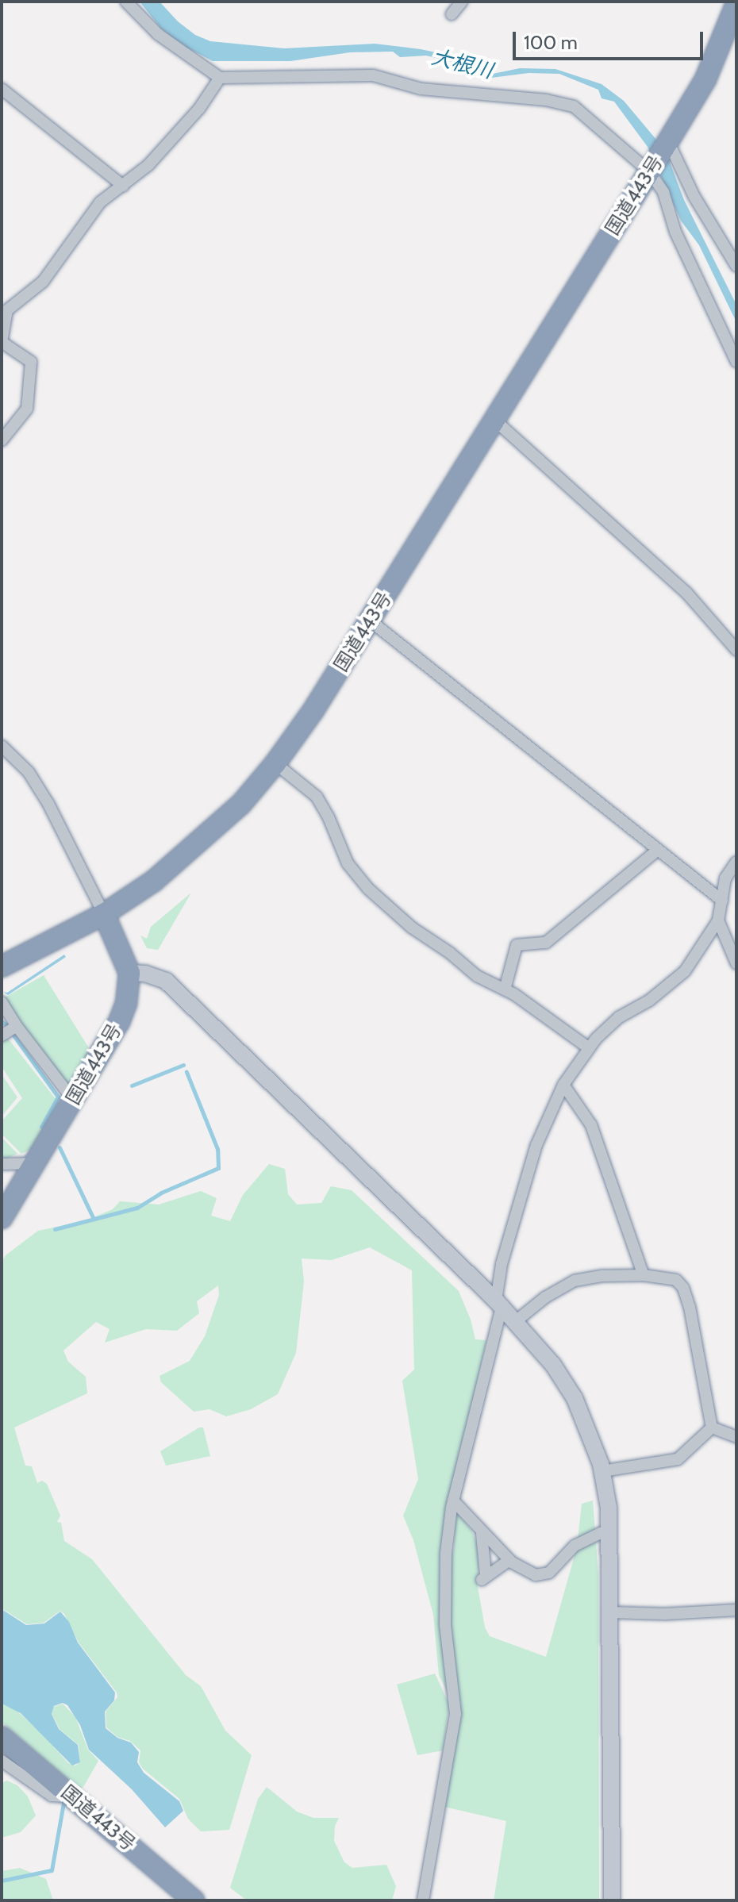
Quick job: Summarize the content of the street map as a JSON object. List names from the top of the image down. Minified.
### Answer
{"streets":{"highway":["国道443号"]},"water":["大根川"],"scale_bar":"100 m"}
